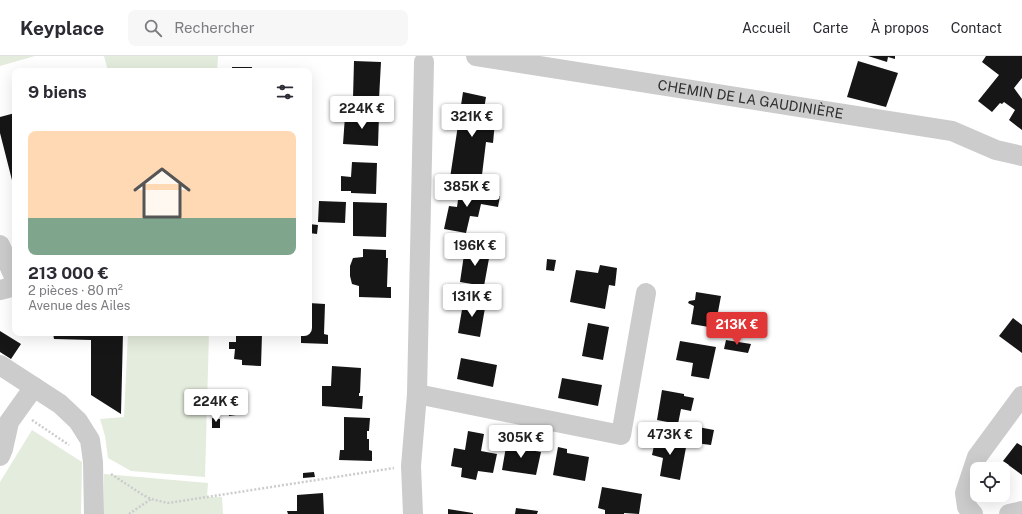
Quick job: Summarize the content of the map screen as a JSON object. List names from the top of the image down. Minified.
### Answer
{"streets":{"street":["CHEMIN DE LA GAUDINIÈRE"]},"page":{"header":"Keyplace","search":"Rechercher","nav":["Accueil","Carte","À propos","Contact"],"heading":"9 biens","price":["224K €","321K €","385K €","196K €","131K €","213K €","224K €","473K €","305K €"],"list":[{"name":"213 000 €","note":"2 pièces · 80 m² · Avenue des Ailes"}]}}
